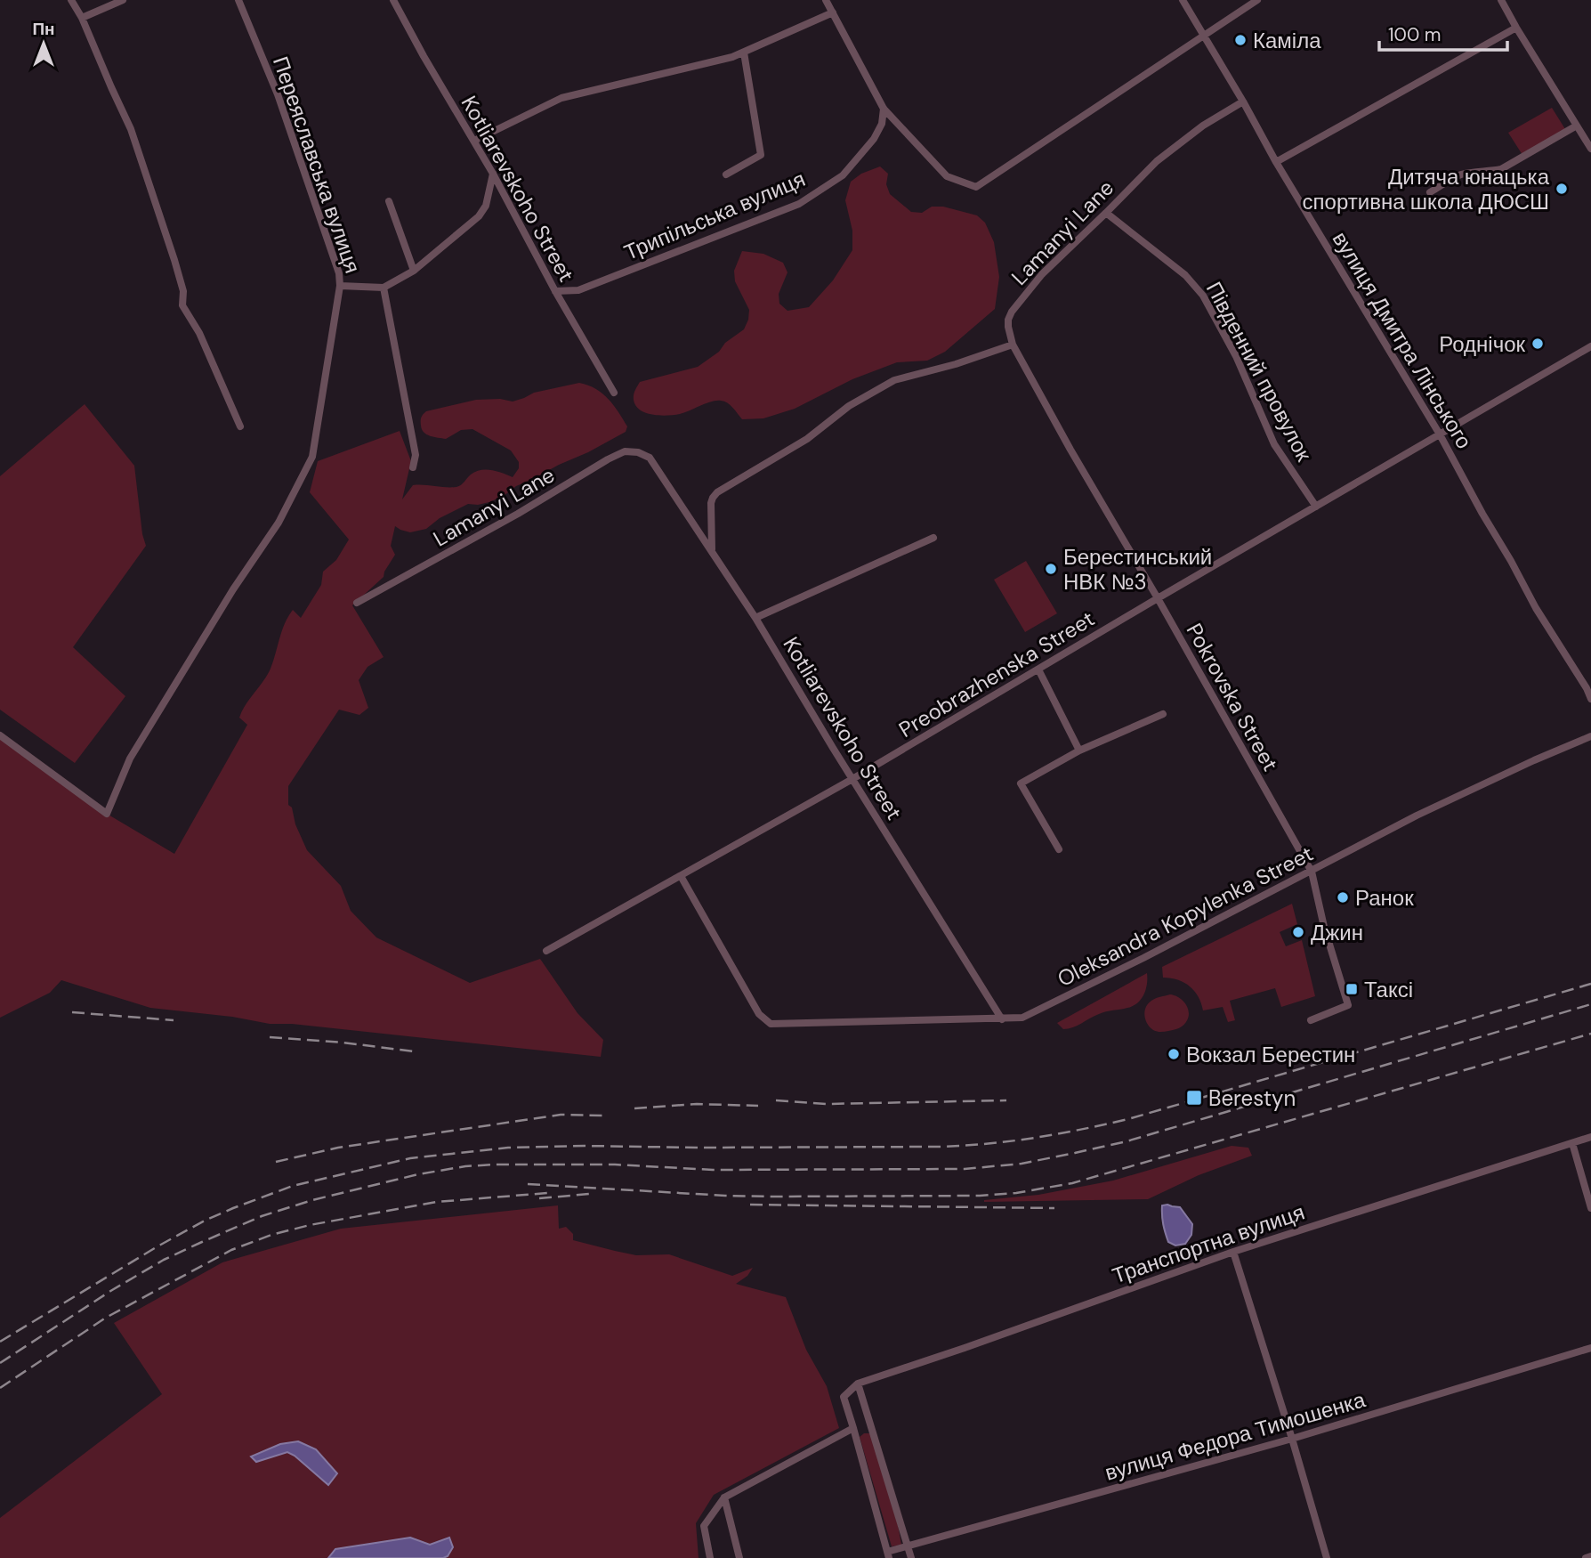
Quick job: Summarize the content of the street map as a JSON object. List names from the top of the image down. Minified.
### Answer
{"streets":{"street":["Переяславська вулиця","Kotliarevskoho Street","Трипільська вулиця","Lamanyi Lane","вулиця Дмитра Лінського","Південний провулок","Preobrazhenska Street","Pokrovska Street","Oleksandra Kopylenka Street","Транспортна вулиця","вулиця Федора Тимошенка"]},"crossings":[["Kotliarevskoho Street","Трипільська вулиця"],["Kotliarevskoho Street","Lamanyi Lane"],["Kotliarevskoho Street","Preobrazhenska Street"],["Kotliarevskoho Street","Oleksandra Kopylenka Street"],["Lamanyi Lane","вулиця Дмитра Лінського"],["Lamanyi Lane","Південний провулок"],["Lamanyi Lane","Pokrovska Street"],["вулиця Дмитра Лінського","Preobrazhenska Street"],["Південний провулок","Preobrazhenska Street"],["Preobrazhenska Street","Pokrovska Street"],["Preobrazhenska Street","Oleksandra Kopylenka Street"],["Pokrovska Street","Oleksandra Kopylenka Street"]],"places":{"other":["Каміла","Дитяча юнацька спортивна школа ДЮСШ","Роднічок","Берестинський НВК №3","Ранок","Джин","Вокзал Берестин"],"transit":["Таксі","Berestyn"]},"scale_bar":"100 m","north":"top"}
